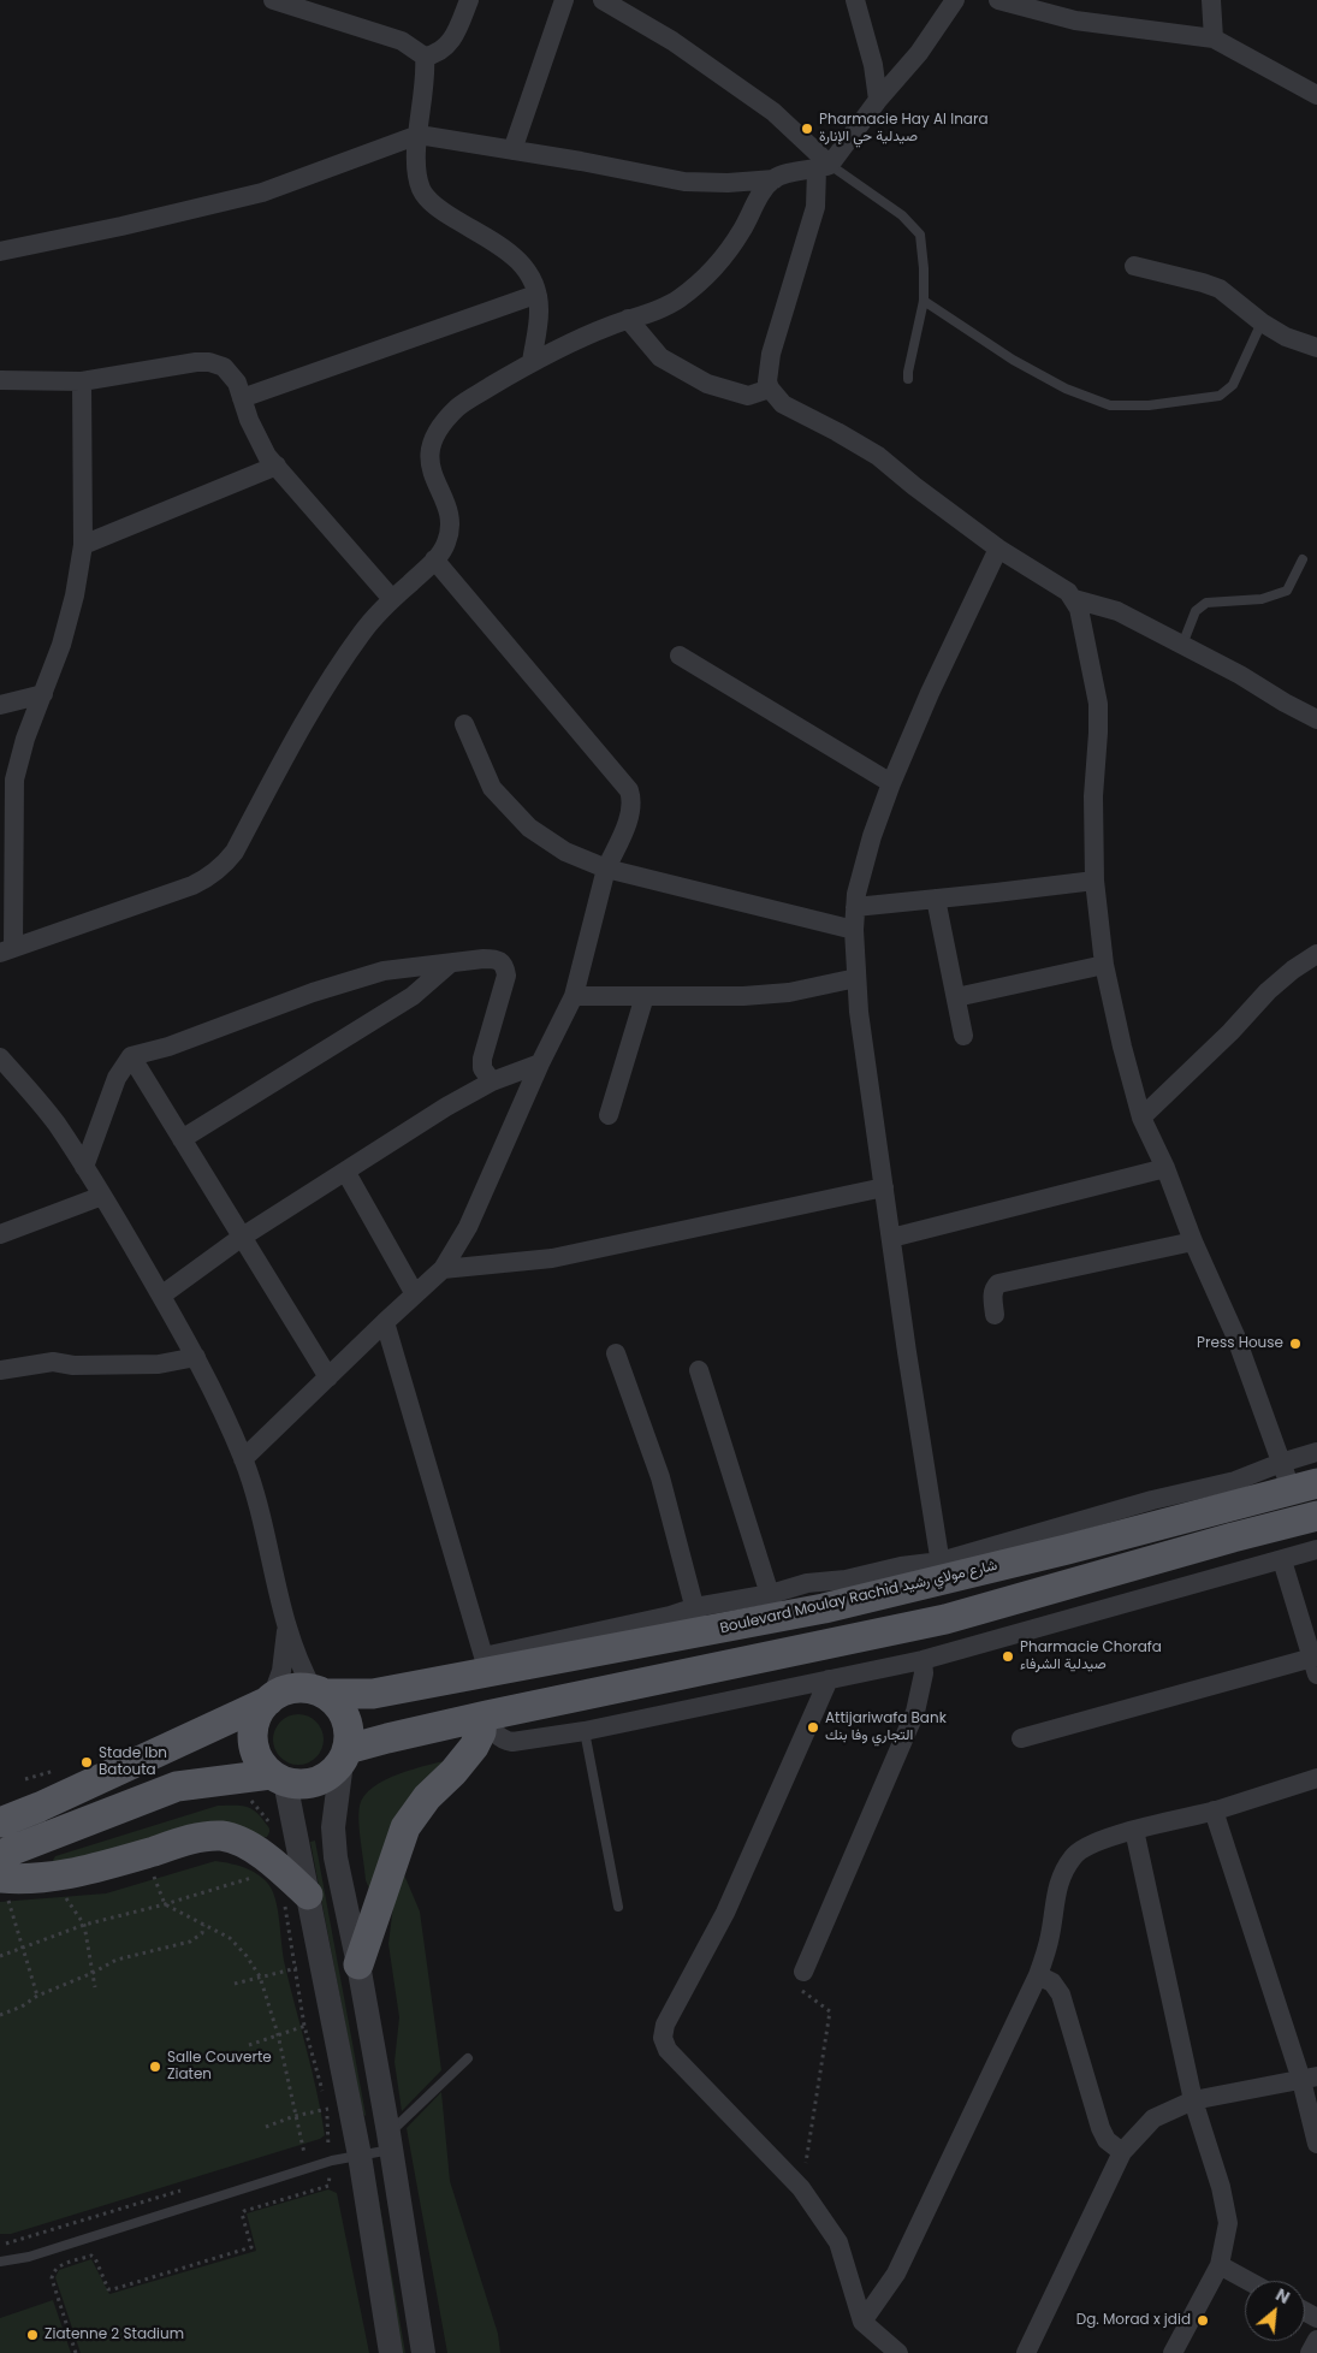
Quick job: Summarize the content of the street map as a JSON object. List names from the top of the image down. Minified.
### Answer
{"streets":{"main road":["Boulevard Moulay Rachid شارع مولاي رشيد"]},"places":["Pharmacie Hay Al Inara صيدلية حي الإنارة","Press House","Pharmacie Chorafa صيدلية الشرفاء","Attijariwafa Bank التجاري وفا بنك","Stade Ibn Batouta","Salle Couverte Ziaten","Dg. Morad x jdid","Ziatenne 2 Stadium"],"north":"top right"}
